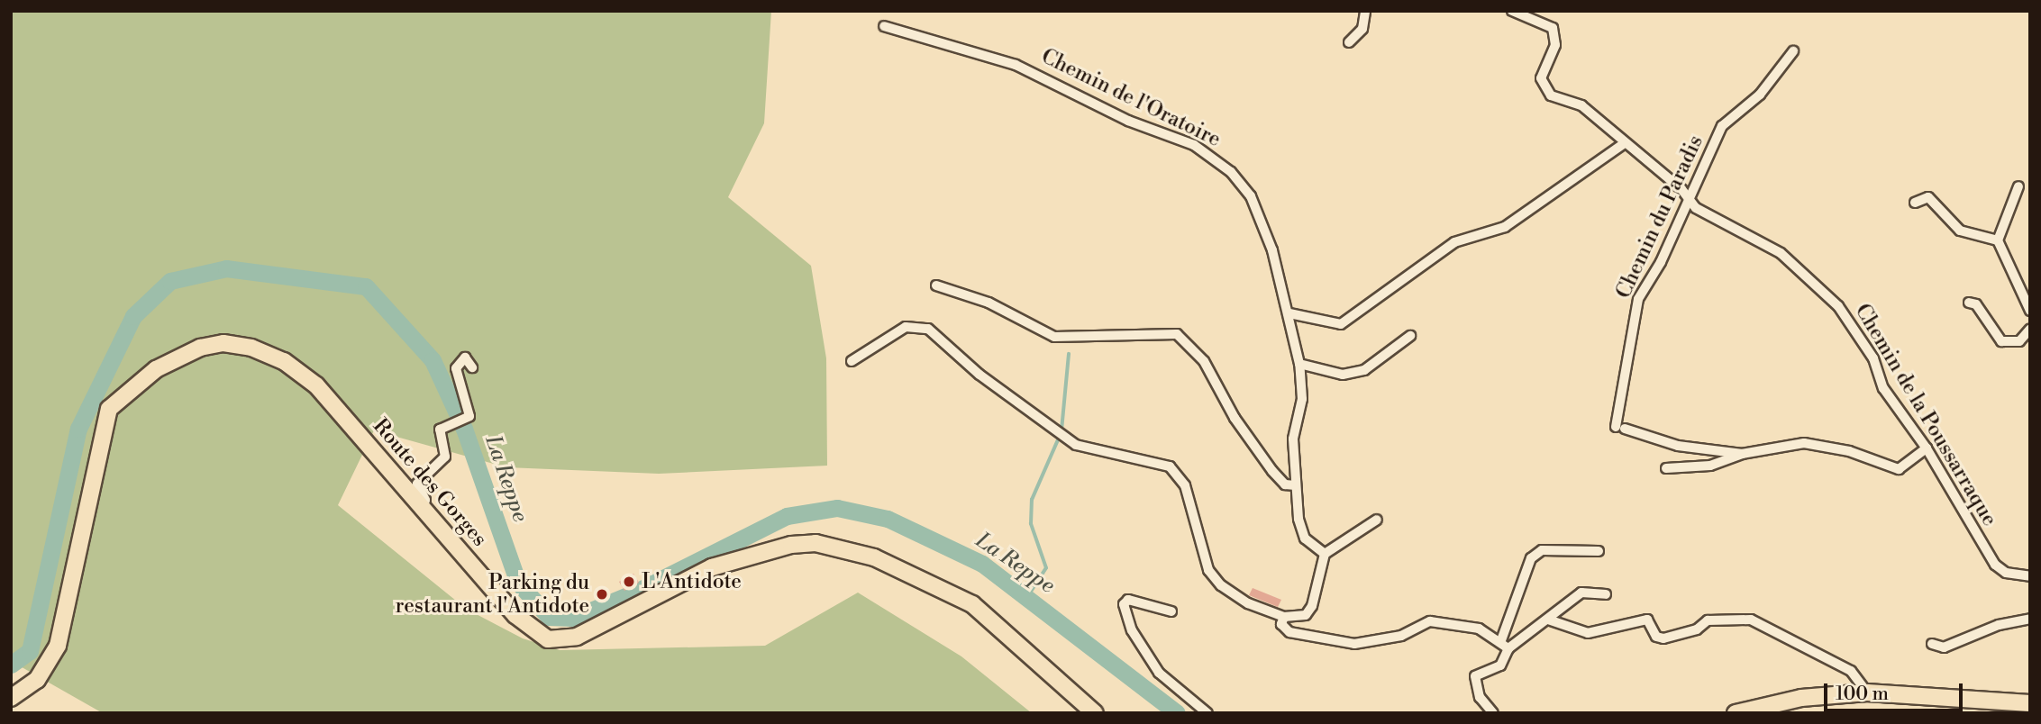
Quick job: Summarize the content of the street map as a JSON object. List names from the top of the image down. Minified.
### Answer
{"streets":{"main road":["Route des Gorges"],"street":["Chemin de l'Oratoire","Chemin du Paradis","Chemin de la Poussarraque"]},"crossings":[["Chemin du Paradis","Chemin de la Poussarraque"]],"water":["La Reppe"],"places":["L'Antidote","Parking du restaurant l'Antidote"],"scale_bar":"100 m"}
